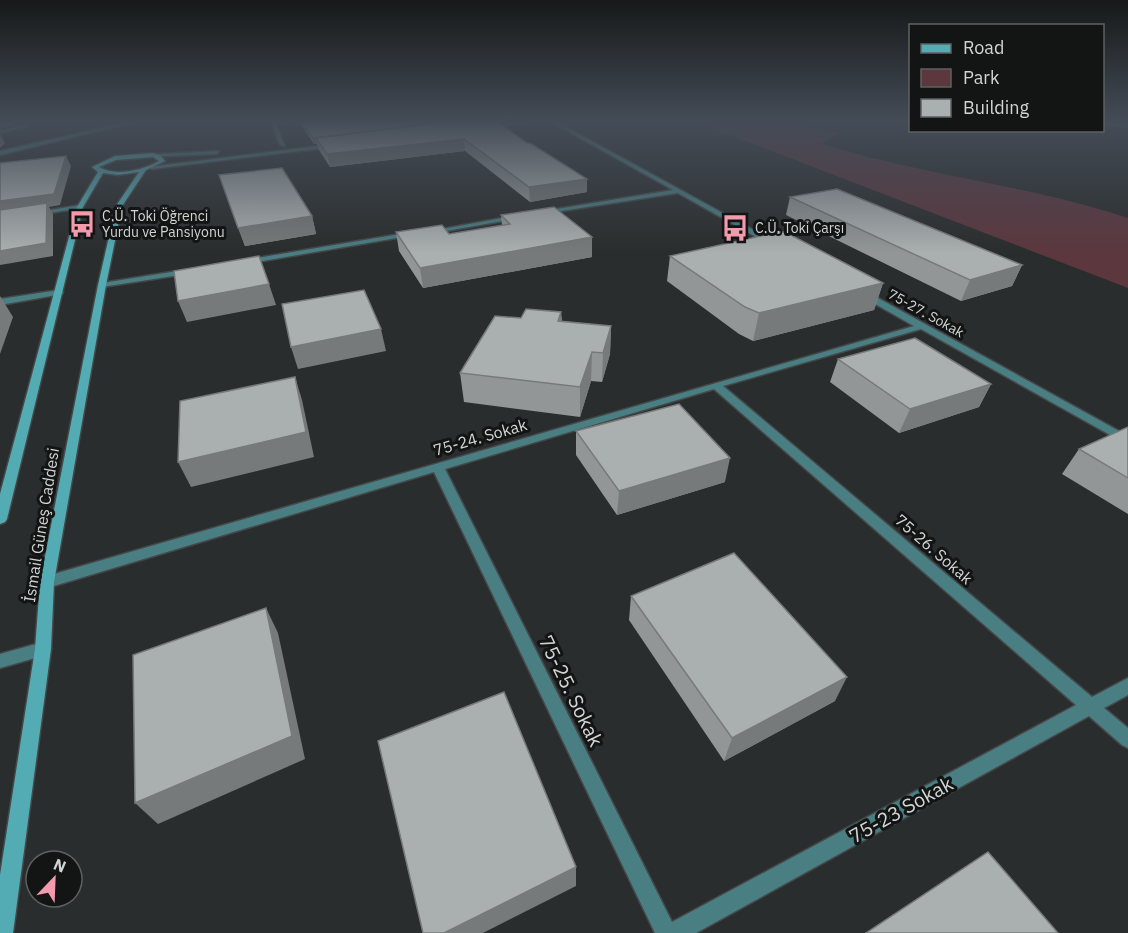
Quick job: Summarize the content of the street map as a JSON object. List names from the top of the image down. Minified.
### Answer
{"streets":{"street":["75-27. Sokak","75-24. Sokak","İsmail Güneş Caddesi","75-26. Sokak","75-25. Sokak","75-23 Sokak"]},"crossings":[["75-27. Sokak","75-24. Sokak"],["75-24. Sokak","İsmail Güneş Caddesi"],["75-24. Sokak","75-26. Sokak"],["75-24. Sokak","75-25. Sokak"],["75-26. Sokak","75-23 Sokak"]],"places":{"bus stop":["C.Ü. Toki Öğrenci Yurdu ve Pansiyonu","C.Ü. Toki Çarşı"]},"legend":["Road","Park","Building"],"north":"top right"}
